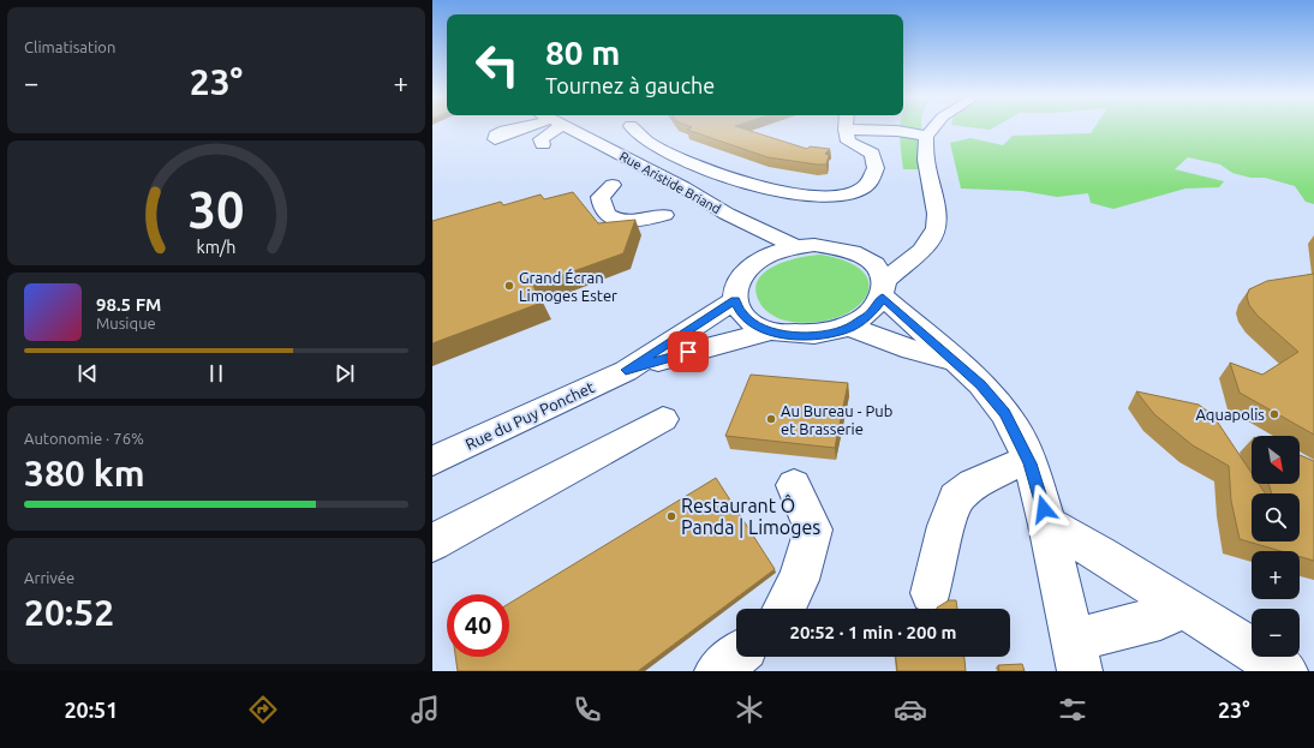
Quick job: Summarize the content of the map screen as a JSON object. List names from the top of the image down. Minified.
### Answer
{"streets":{"street":["Rue Aristide Briand","Rue du Puy Ponchet"]},"crossings":[["Rue Aristide Briand","Rue du Puy Ponchet"]],"places":["Grand Écran Limoges Ester","Aquapolis","Au Bureau - Pub et Brasserie","Restaurant Ô Panda | Limoges"],"north":"bottom right","page":{"tile":["Climatisation",["Autonomie · 76%","380 km"],["Arrivée","20:52"]],"turn":["80 m","Tournez à gauche"],"heat":["−","23°","+"],"song":["98.5 FM","Musique"],"map_buttons":["+","−"],"limit":"40","trip":"20:52 · 1 min · 200 m","tabs":["20:51","23°"],"gauge":["30","km/h"]}}
